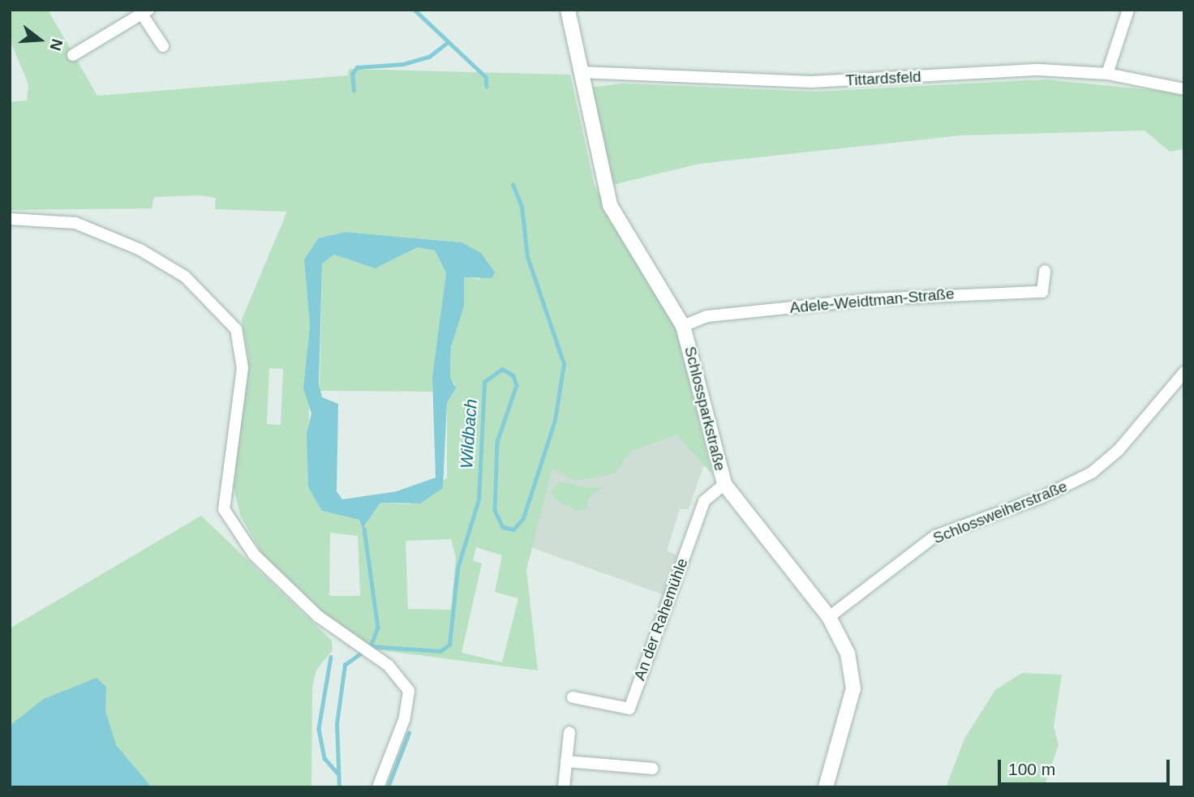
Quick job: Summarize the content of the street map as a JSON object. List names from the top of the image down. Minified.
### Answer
{"streets":{"street":["Tittardsfeld","Adele-Weidtman-Straße","Schlossparkstraße","Schlossweiherstraße","An der Rahemühle"]},"crossings":[["Tittardsfeld","Schlossparkstraße"],["Adele-Weidtman-Straße","Schlossparkstraße"],["Schlossparkstraße","Schlossweiherstraße"],["Schlossparkstraße","An der Rahemühle"]],"water":["Wildbach"],"scale_bar":"100 m","north":"right"}
